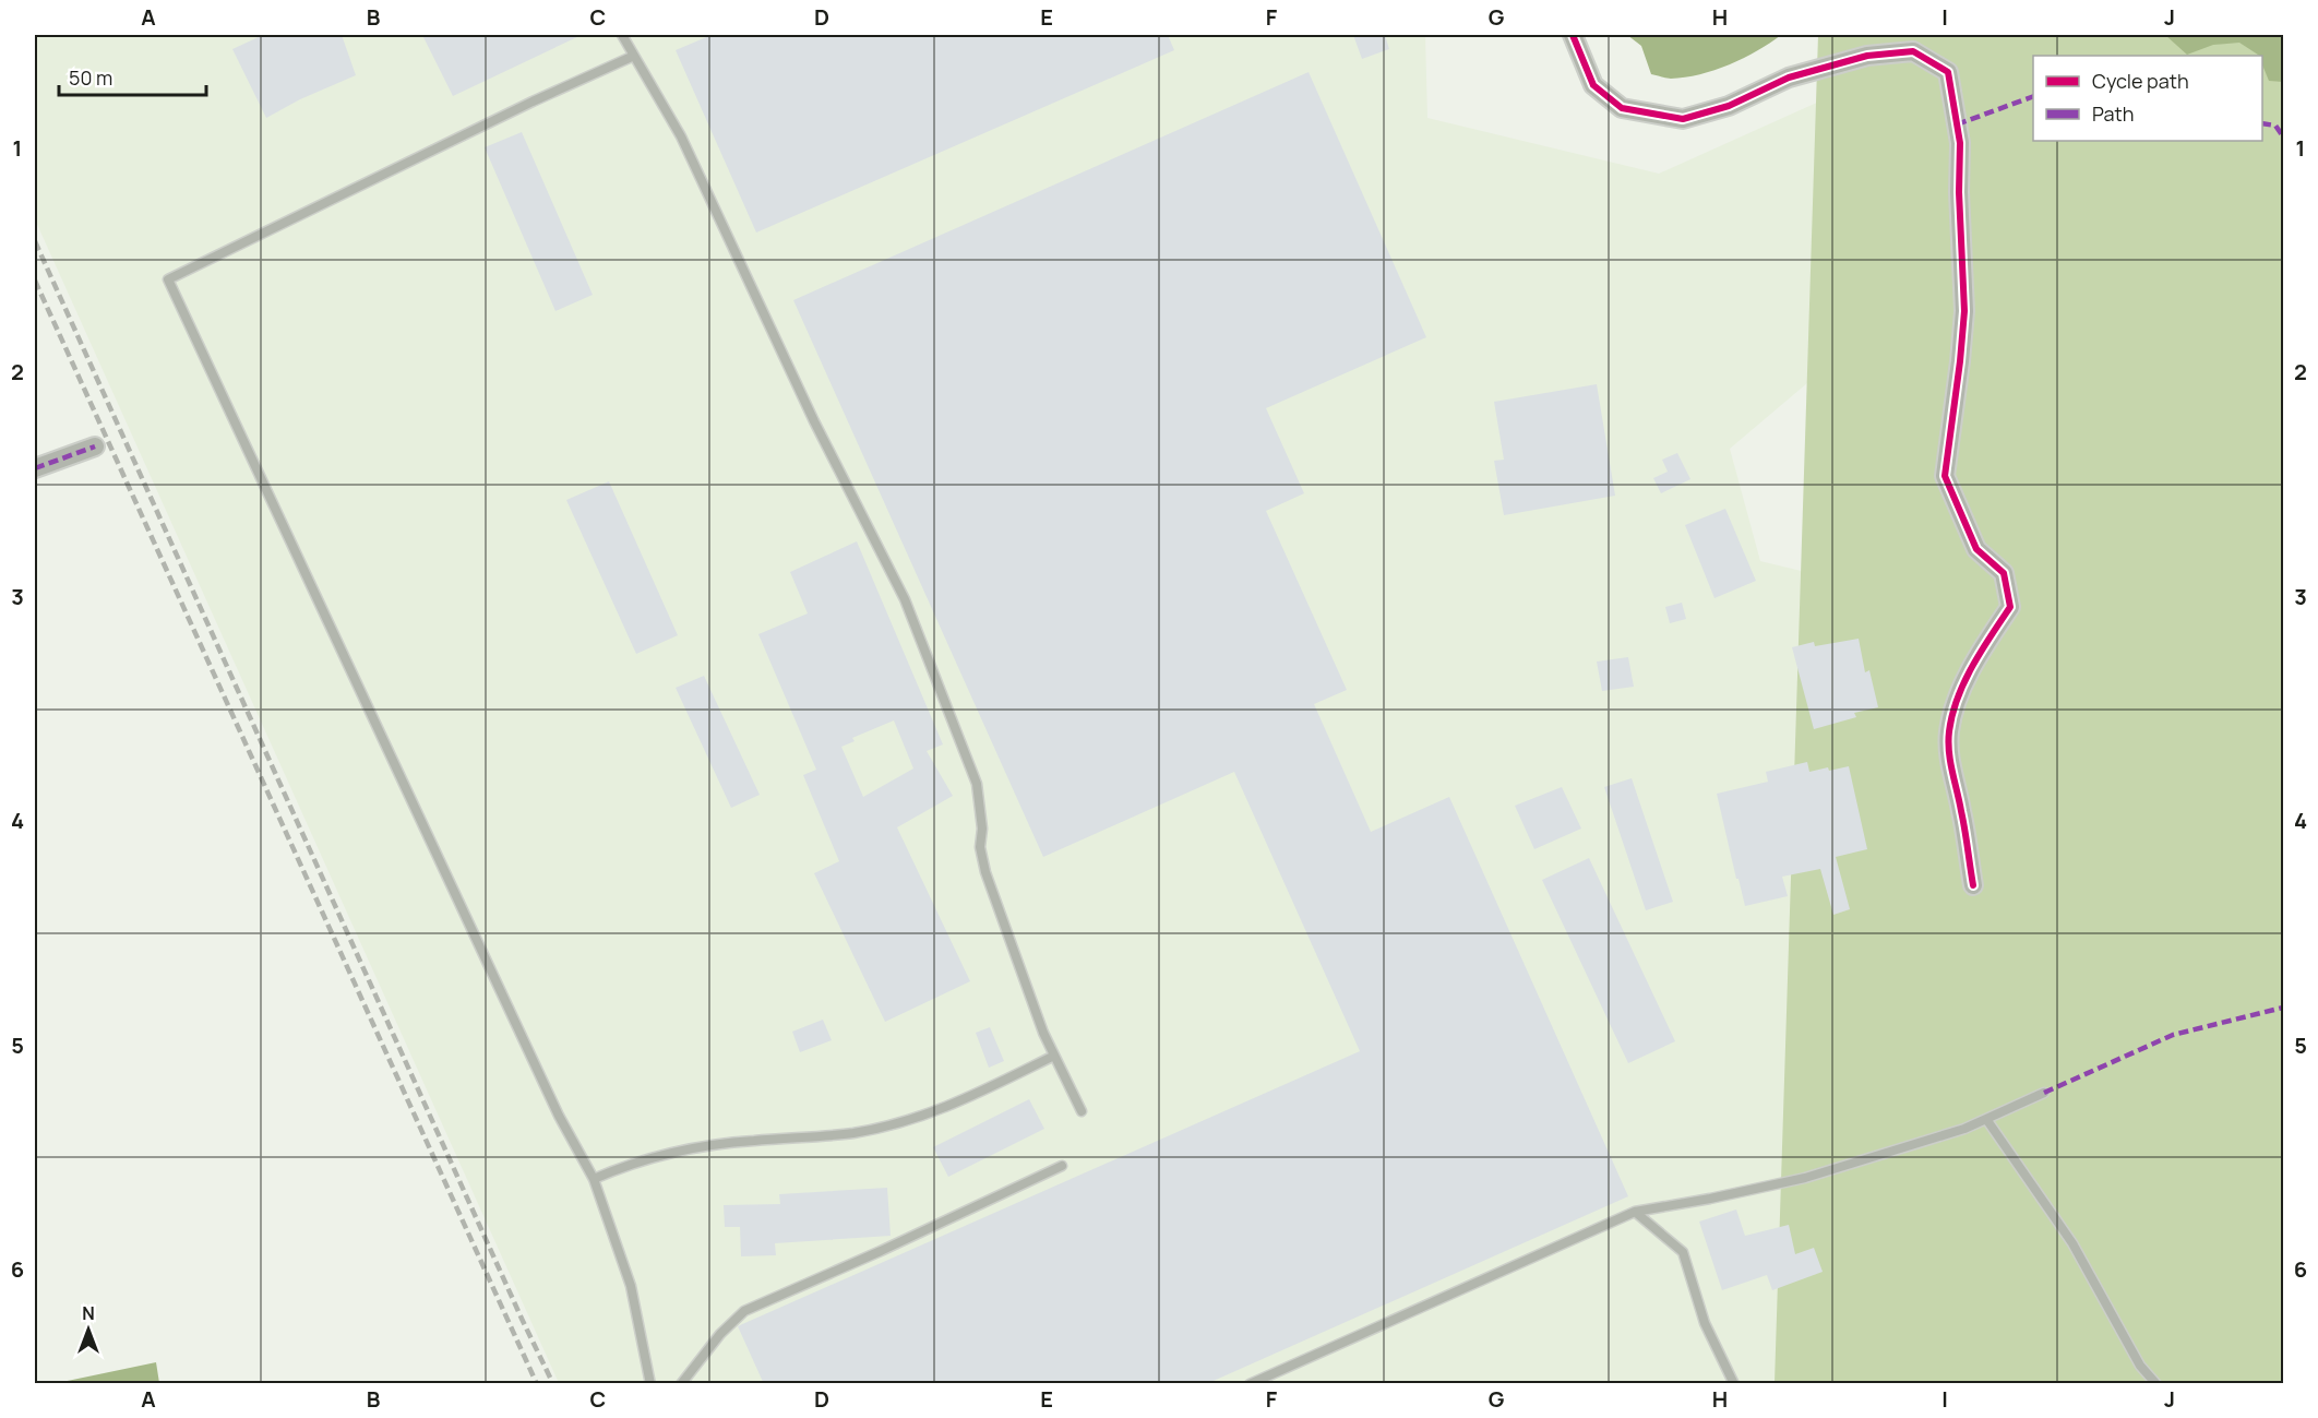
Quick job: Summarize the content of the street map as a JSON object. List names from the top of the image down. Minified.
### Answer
{"legend":["Cycle path","Path"],"scale_bar":"50 m","north":"top","grid":{"columns":["A","B","C","D","E","F","G","H","I","J"],"rows":["1","2","3","4","5","6"]}}
